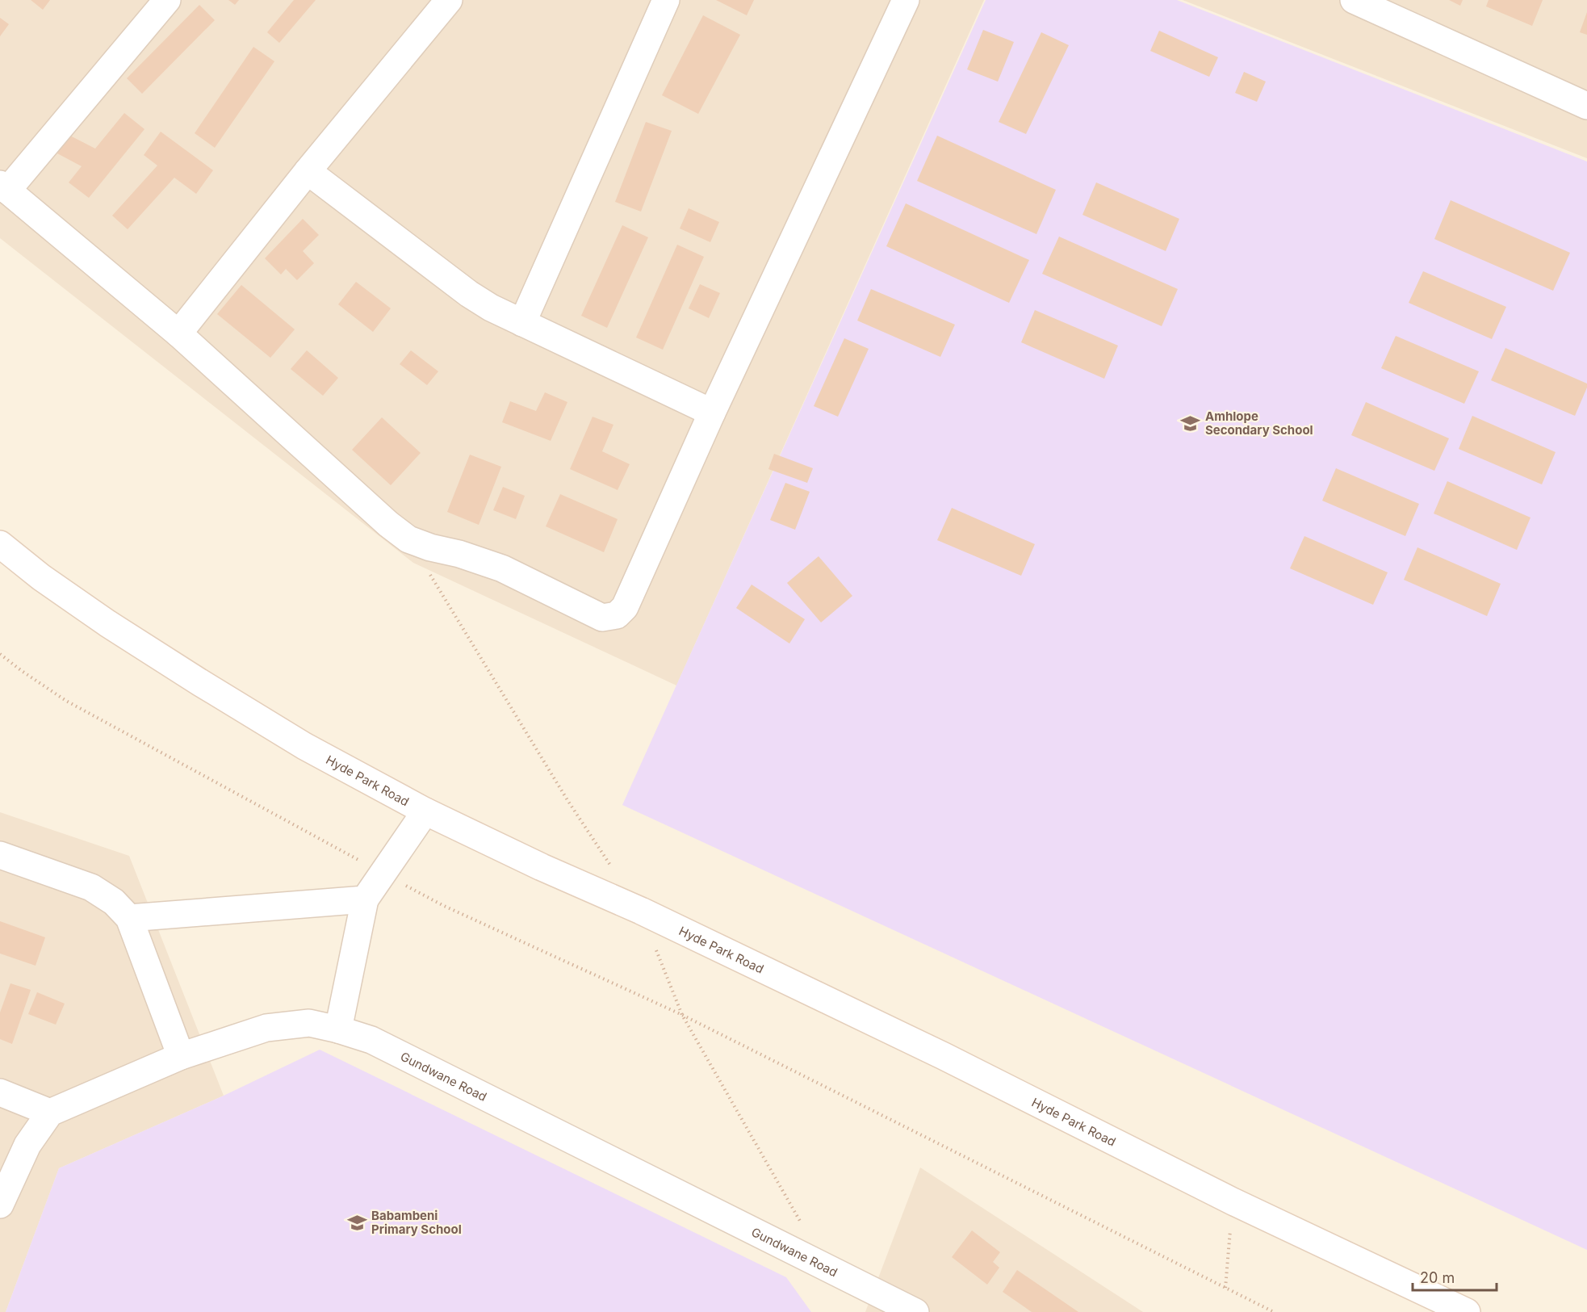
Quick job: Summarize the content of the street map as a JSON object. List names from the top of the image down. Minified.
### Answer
{"streets":{"street":["Hyde Park Road","Gundwane Road"]},"places":{"school or university":["Amhlope Secondary School","Babambeni Primary School"]},"scale_bar":"20 m"}
